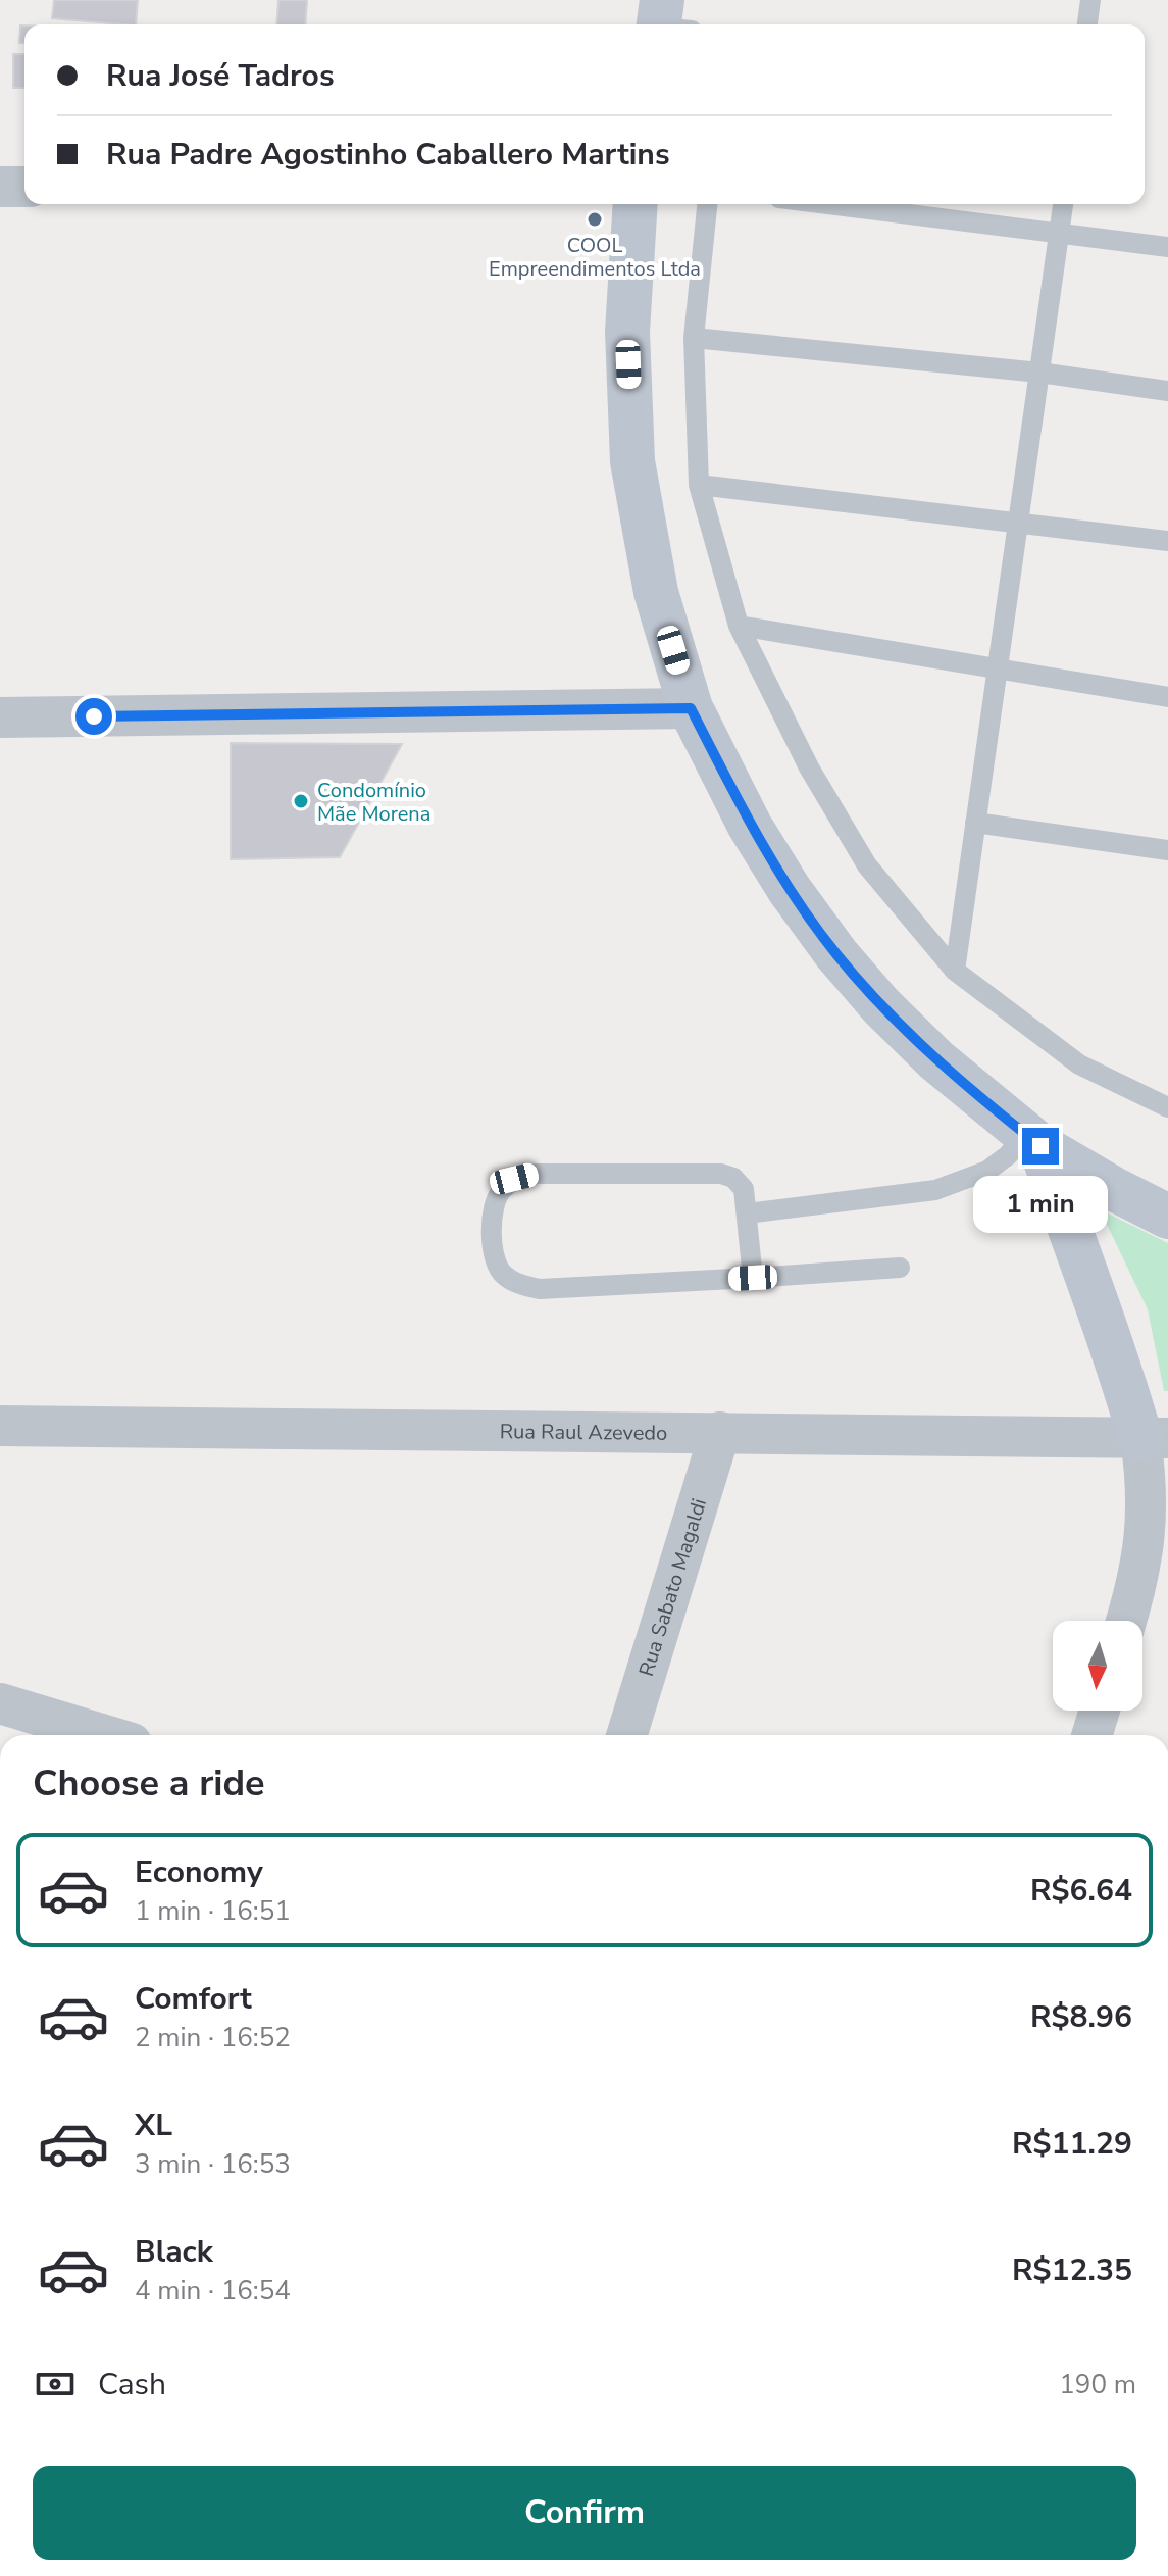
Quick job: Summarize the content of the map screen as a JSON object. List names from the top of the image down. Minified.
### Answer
{"streets":{"street":["Rua Raul Azevedo","Rua Sabato Magaldi"]},"crossings":[["Rua Raul Azevedo","Rua Sabato Magaldi"]],"places":["COOL Empreendimentos Ltda","Condomínio Mãe Morena"],"north":"bottom","page":{"banner":["Rua José Tadros","Rua Padre Agostinho Caballero Martins"],"bubble":"1 min","heading":"Choose a ride","list":[{"name":"Economy","note":"1 min · 16:51","value":"R$6.64"},{"name":"Comfort","note":"2 min · 16:52","value":"R$8.96"},{"name":"XL","note":"3 min · 16:53","value":"R$11.29"},{"name":"Black","note":"4 min · 16:54","value":"R$12.35"}],"pay":["Cash","190 m"],"buttons":"Confirm"}}
